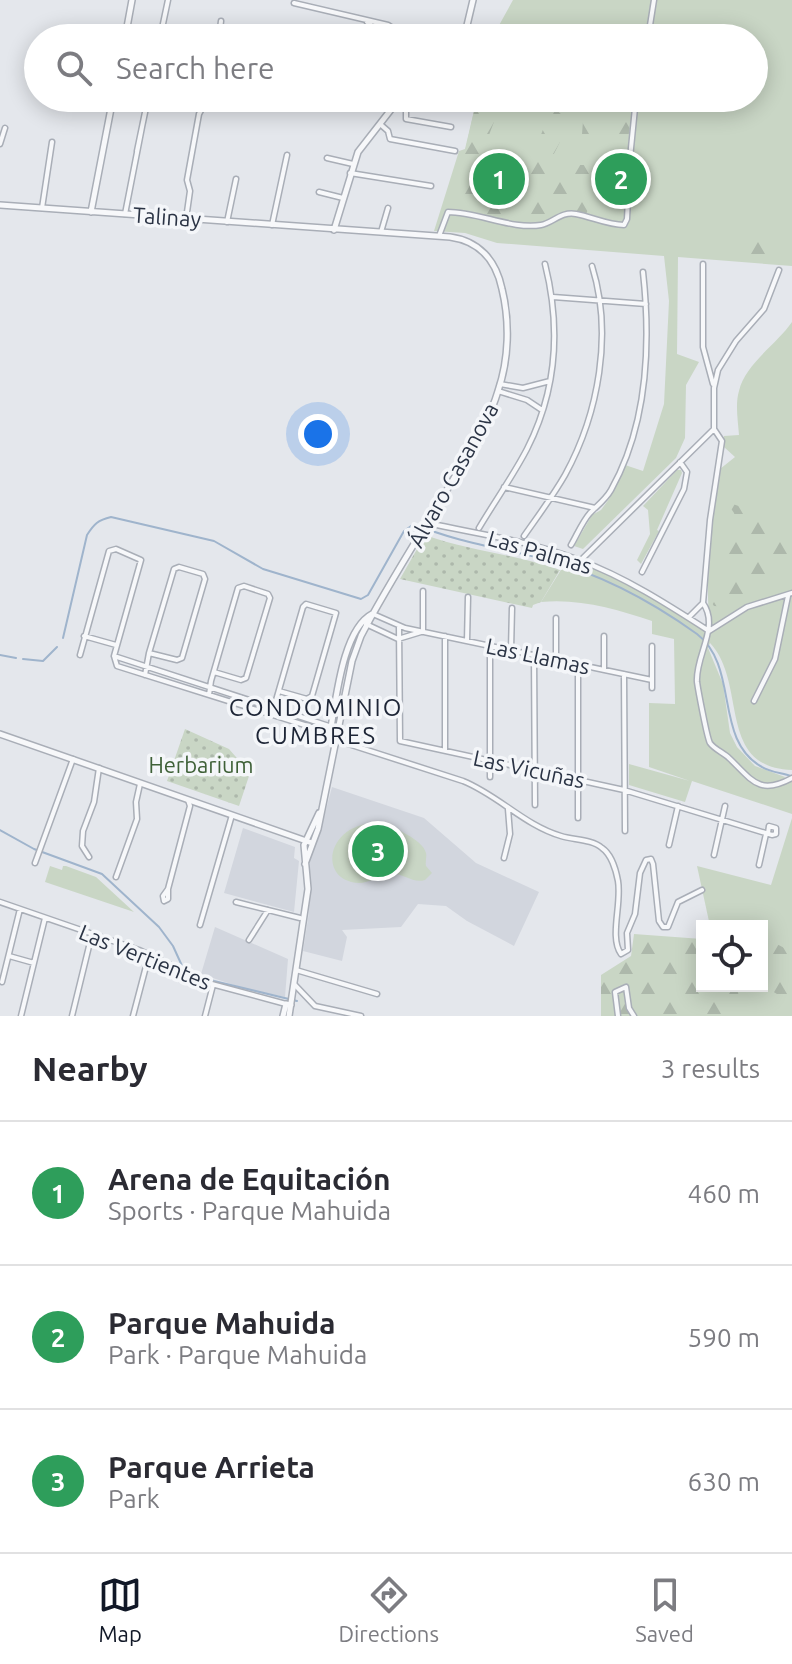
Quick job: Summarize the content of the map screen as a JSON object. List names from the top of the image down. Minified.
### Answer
{"streets":{"street":["Talinay","Álvaro Casanova","Las Palmas","Las Llamas","Las Vicuñas","Las Vertientes"]},"crossings":[["Talinay","Álvaro Casanova"],["Álvaro Casanova","Las Palmas"],["Álvaro Casanova","Las Llamas"],["Las Llamas","Las Vicuñas"]],"districts":["CONDOMINIO CUMBRES"],"parks":["Herbarium"],"page":{"search":"Search here","pins":["1","2","3"],"heading":["Nearby","3 results"],"list":[{"mark":"1","name":"Arena de Equitación","note":"Sports · Parque Mahuida","value":"460 m"},{"mark":"2","name":"Parque Mahuida","note":"Park · Parque Mahuida","value":"590 m"},{"mark":"3","name":"Parque Arrieta","note":"Park","value":"630 m"}],"nav":["Map","Directions","Saved"]}}
